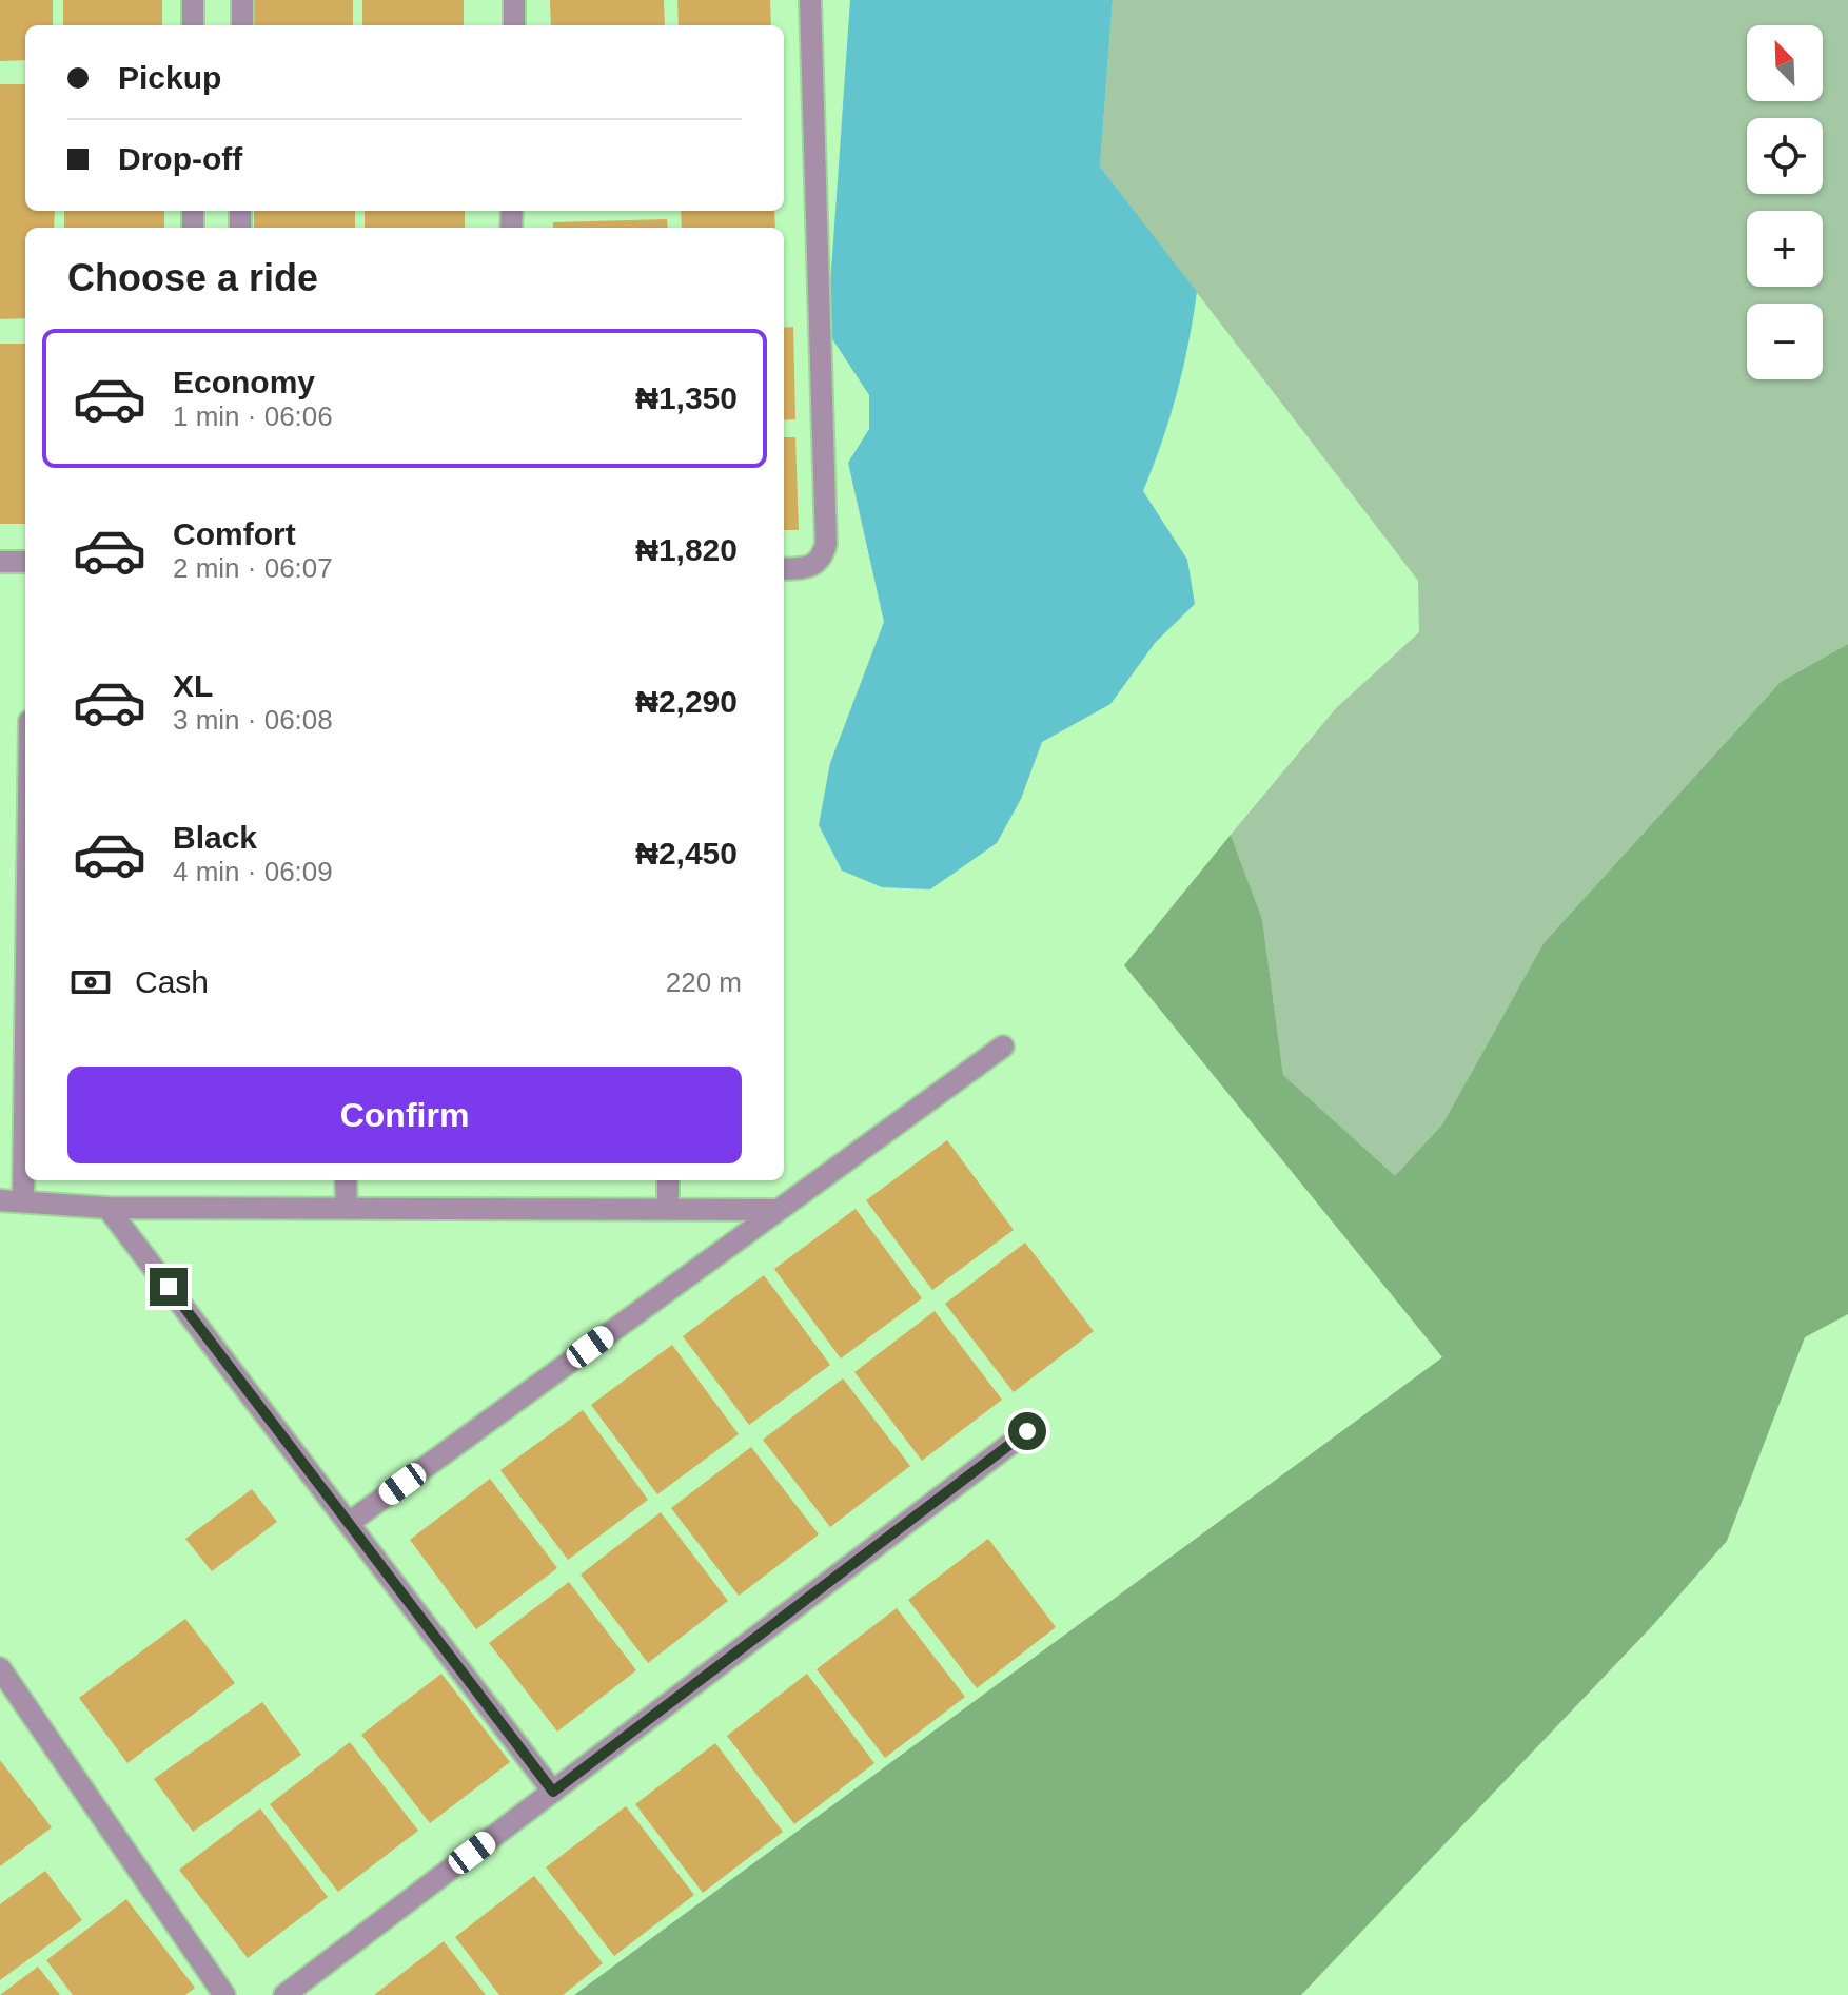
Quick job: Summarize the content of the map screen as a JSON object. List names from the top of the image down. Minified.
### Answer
{"north":"top left","page":{"map_buttons":["+","−"],"banner":["Pickup","Drop-off"],"heading":"Choose a ride","list":[{"name":"Economy","note":"1 min · 06:06","value":"₦1,350"},{"name":"Comfort","note":"2 min · 06:07","value":"₦1,820"},{"name":"XL","note":"3 min · 06:08","value":"₦2,290"},{"name":"Black","note":"4 min · 06:09","value":"₦2,450"}],"pay":["Cash","220 m"],"buttons":"Confirm"}}
